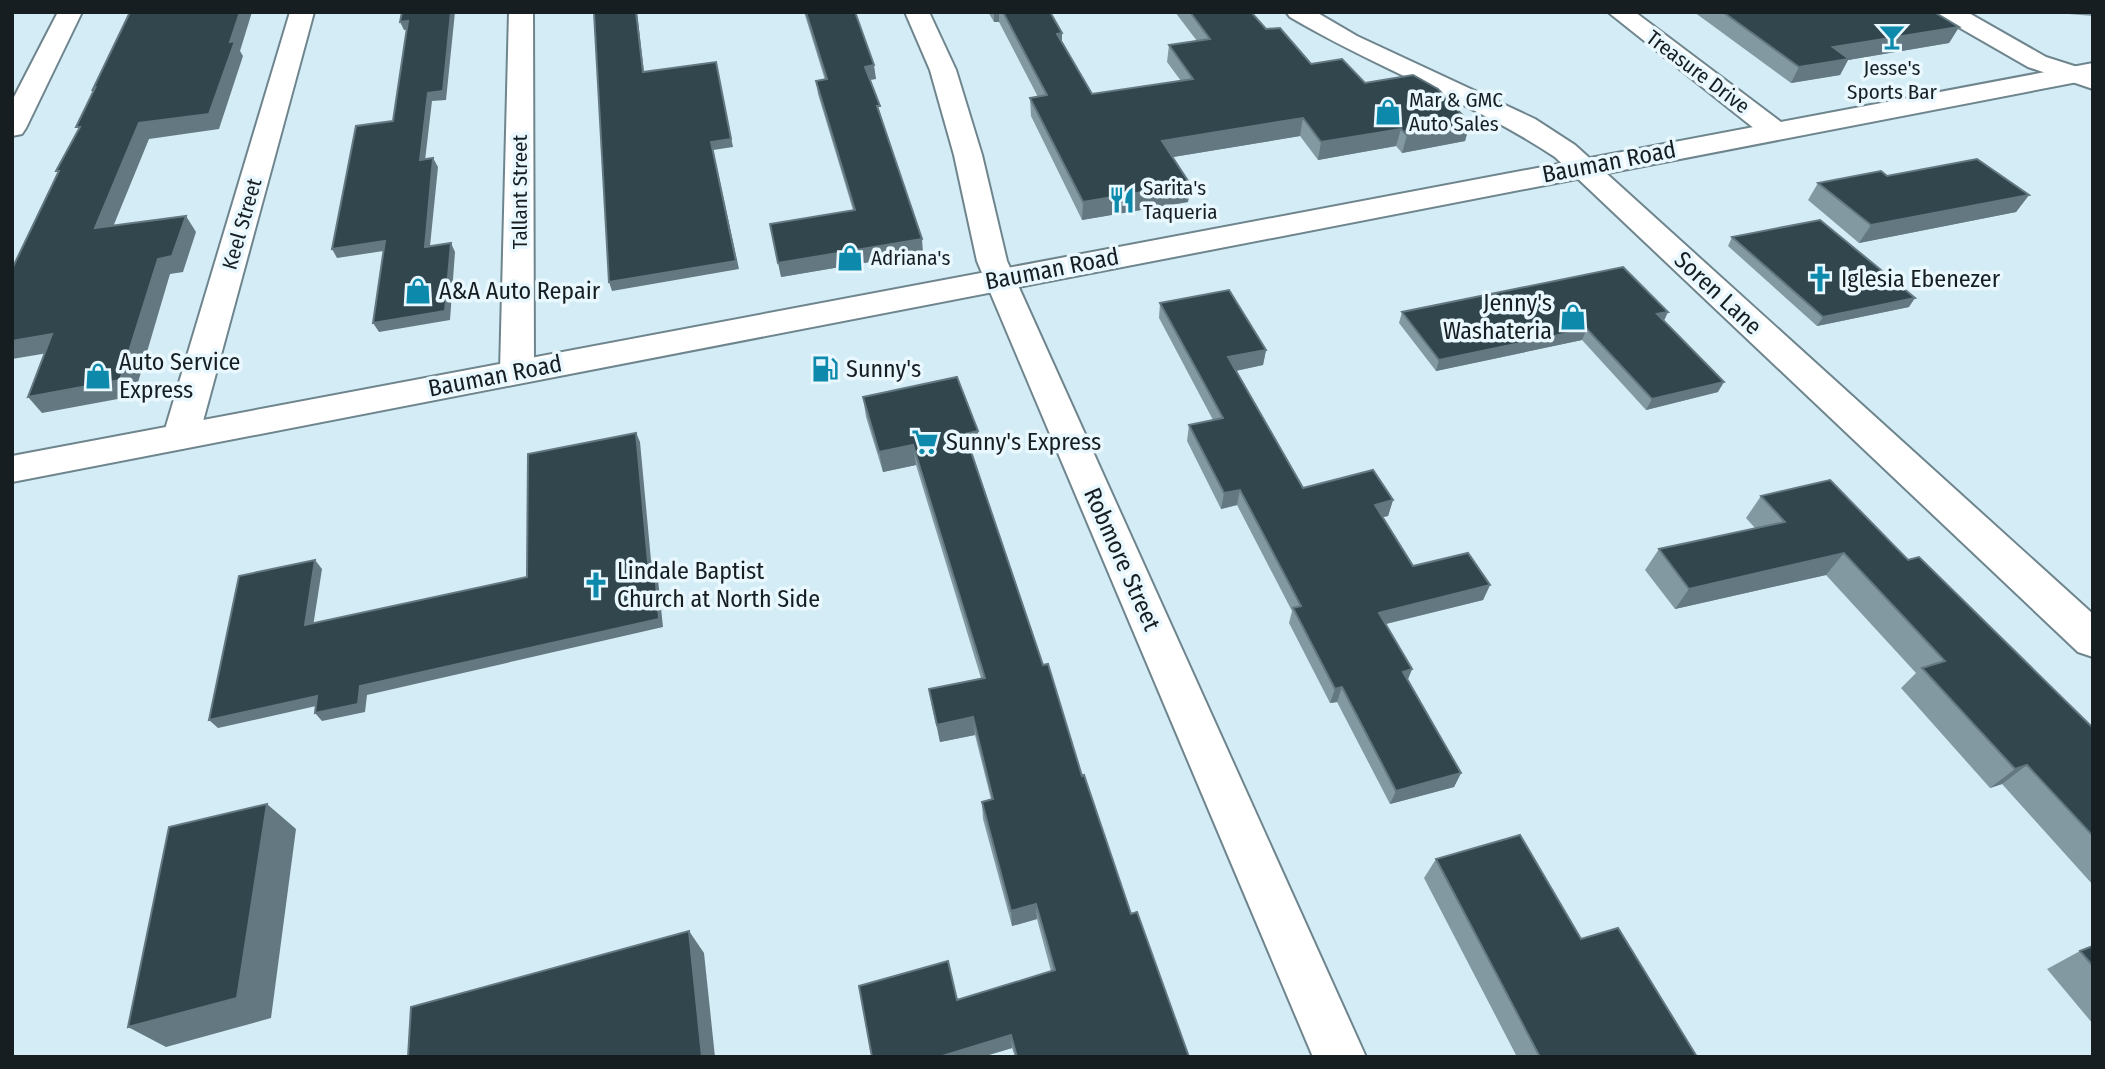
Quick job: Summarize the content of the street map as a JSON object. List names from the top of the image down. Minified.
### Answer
{"streets":{"street":["Treasure Drive","Bauman Road","Tallant Street","Keel Street","Soren Lane","Robmore Street"]},"crossings":[["Treasure Drive","Bauman Road"],["Bauman Road","Tallant Street"],["Bauman Road","Keel Street"],["Bauman Road","Soren Lane"],["Bauman Road","Robmore Street"]],"places":{"bar":["Jesse's Sports Bar"],"shop":["Mar & GMC Auto Sales","Adriana's","A&A Auto Repair","Jenny's Washateria","Auto Service Express"],"restaurant":["Sarita's Taqueria"],"church":["Iglesia Ebenezer","Lindale Baptist Church at North Side"],"fuel station":["Sunny's"],"supermarket":["Sunny's Express"]}}
